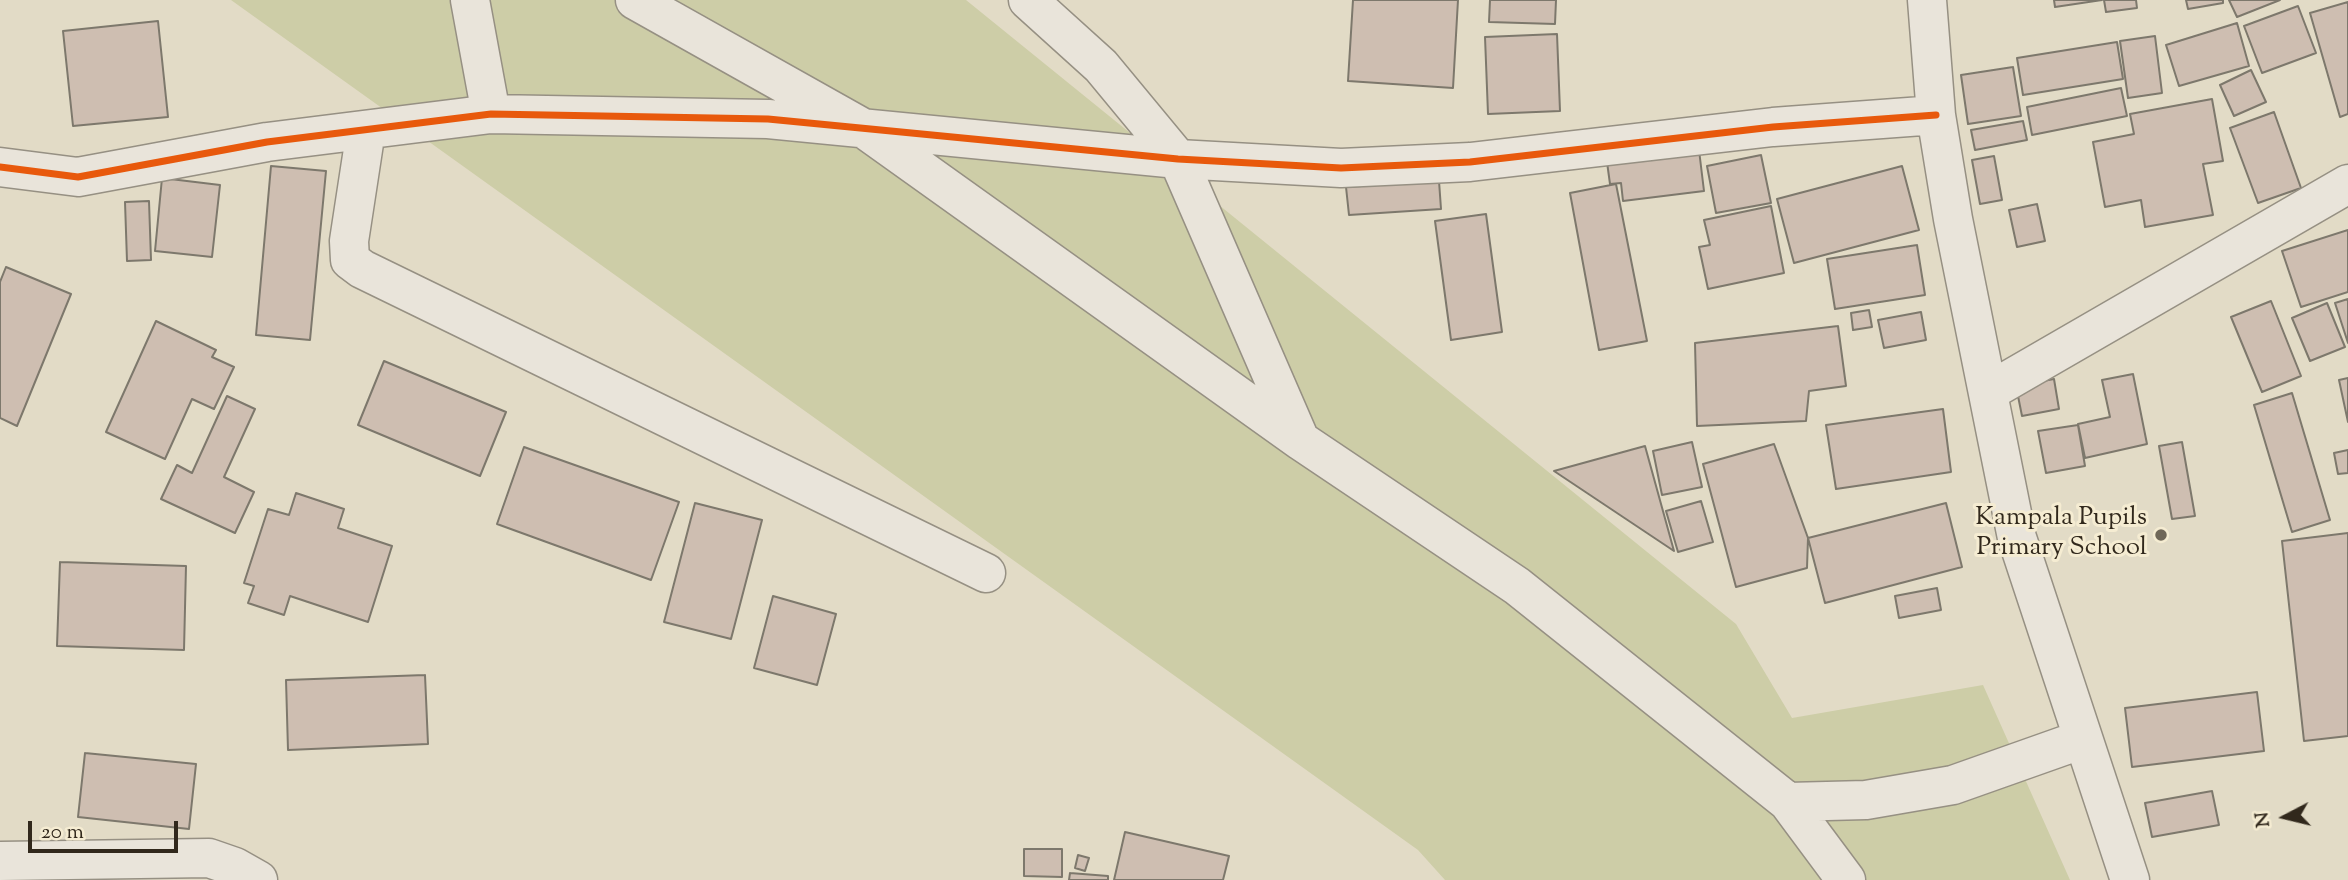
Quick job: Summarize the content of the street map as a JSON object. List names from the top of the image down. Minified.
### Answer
{"places":["Kampala Pupils Primary School"],"scale_bar":"20 m","north":"left"}
